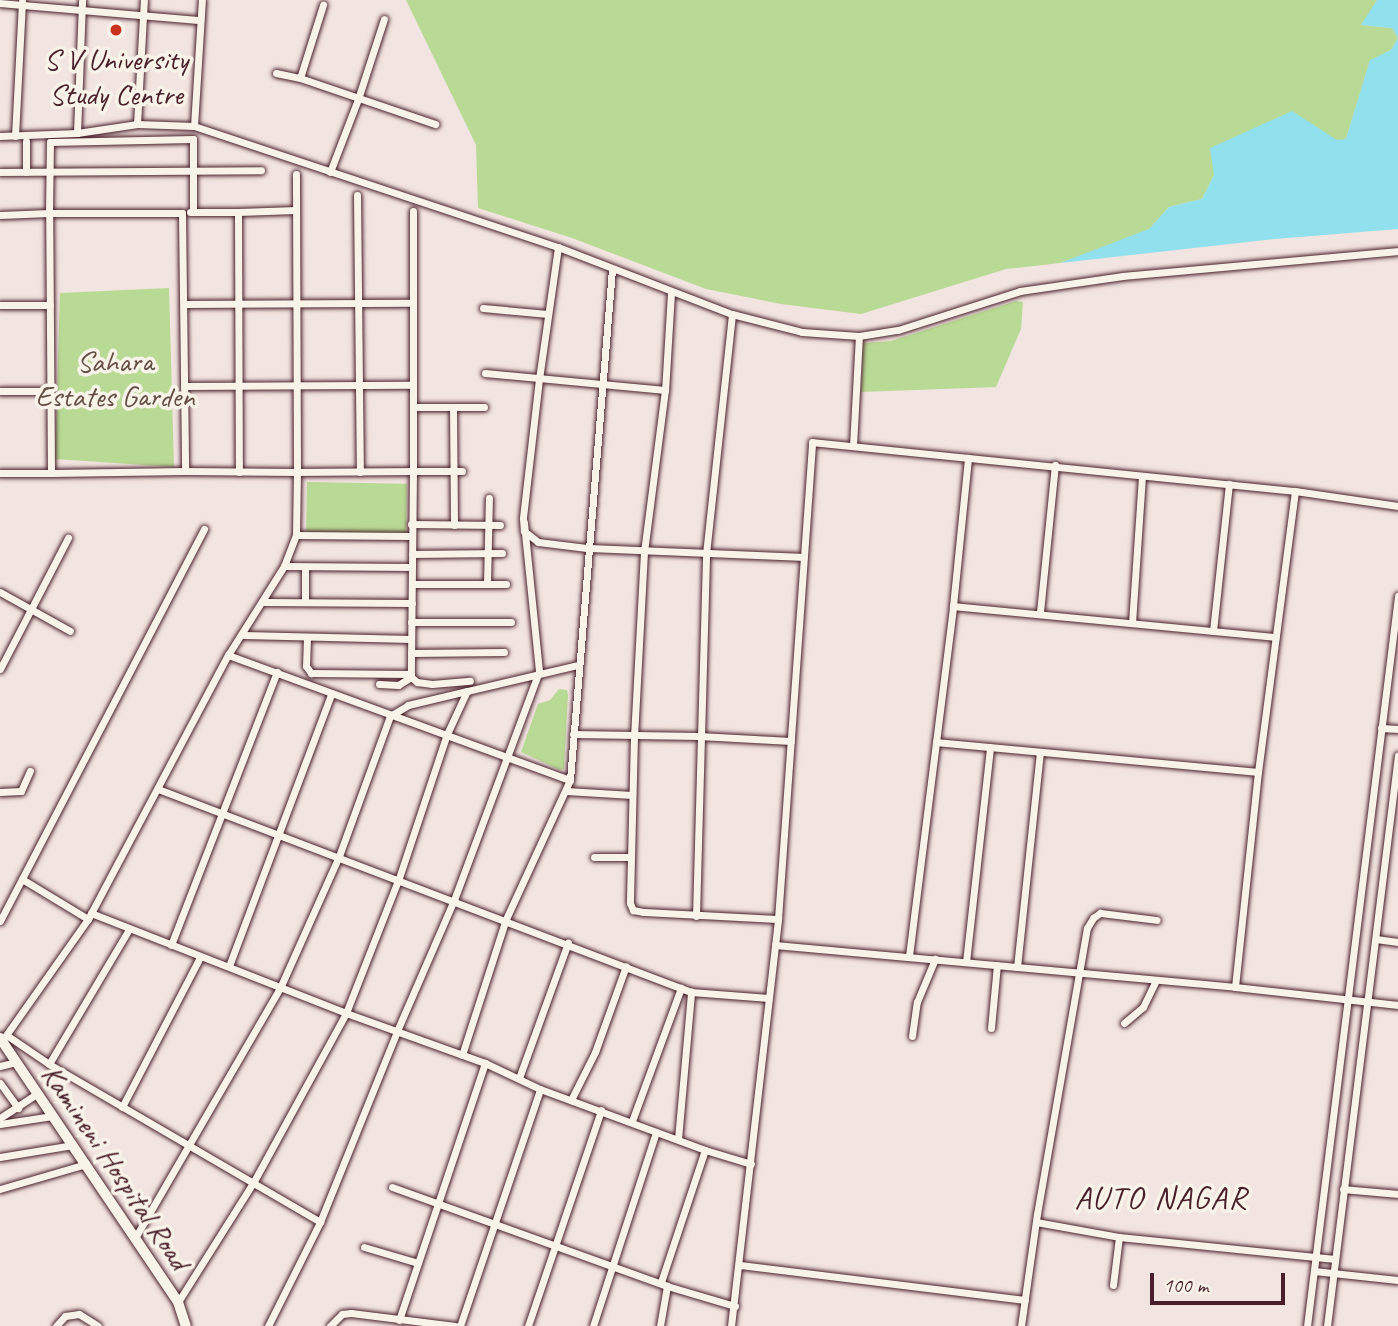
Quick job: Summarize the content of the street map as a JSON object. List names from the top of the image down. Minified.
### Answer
{"streets":{"street":["Kamineni Hospital Road"]},"districts":["AUTO NAGAR"],"parks":["Sahara Estates Garden"],"places":["S V University Study Centre"],"scale_bar":"100 m"}
